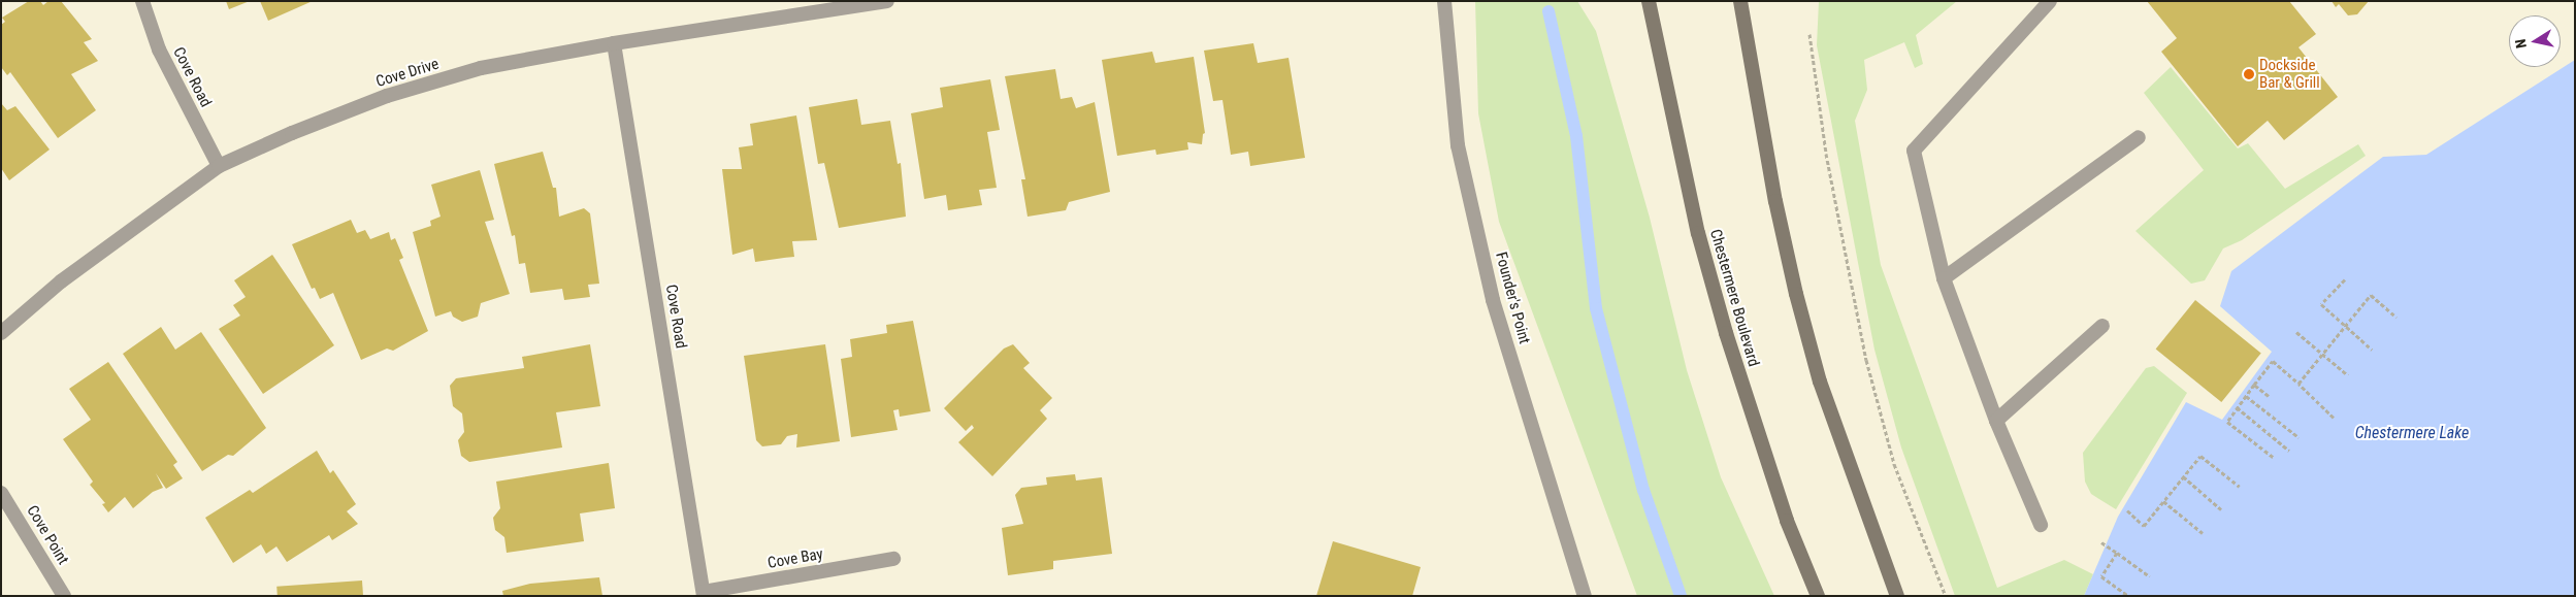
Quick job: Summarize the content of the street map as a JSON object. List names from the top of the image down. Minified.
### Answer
{"streets":{"main road":["Chestermere Boulevard"],"street":["Cove Drive","Cove Road","Founder's Point","Cove Point","Cove Bay"]},"crossings":[["Cove Drive","Cove Road"],["Cove Road","Cove Bay"]],"water":["Chestermere Lake"],"places":["Dockside Bar & Grill"],"north":"left"}
